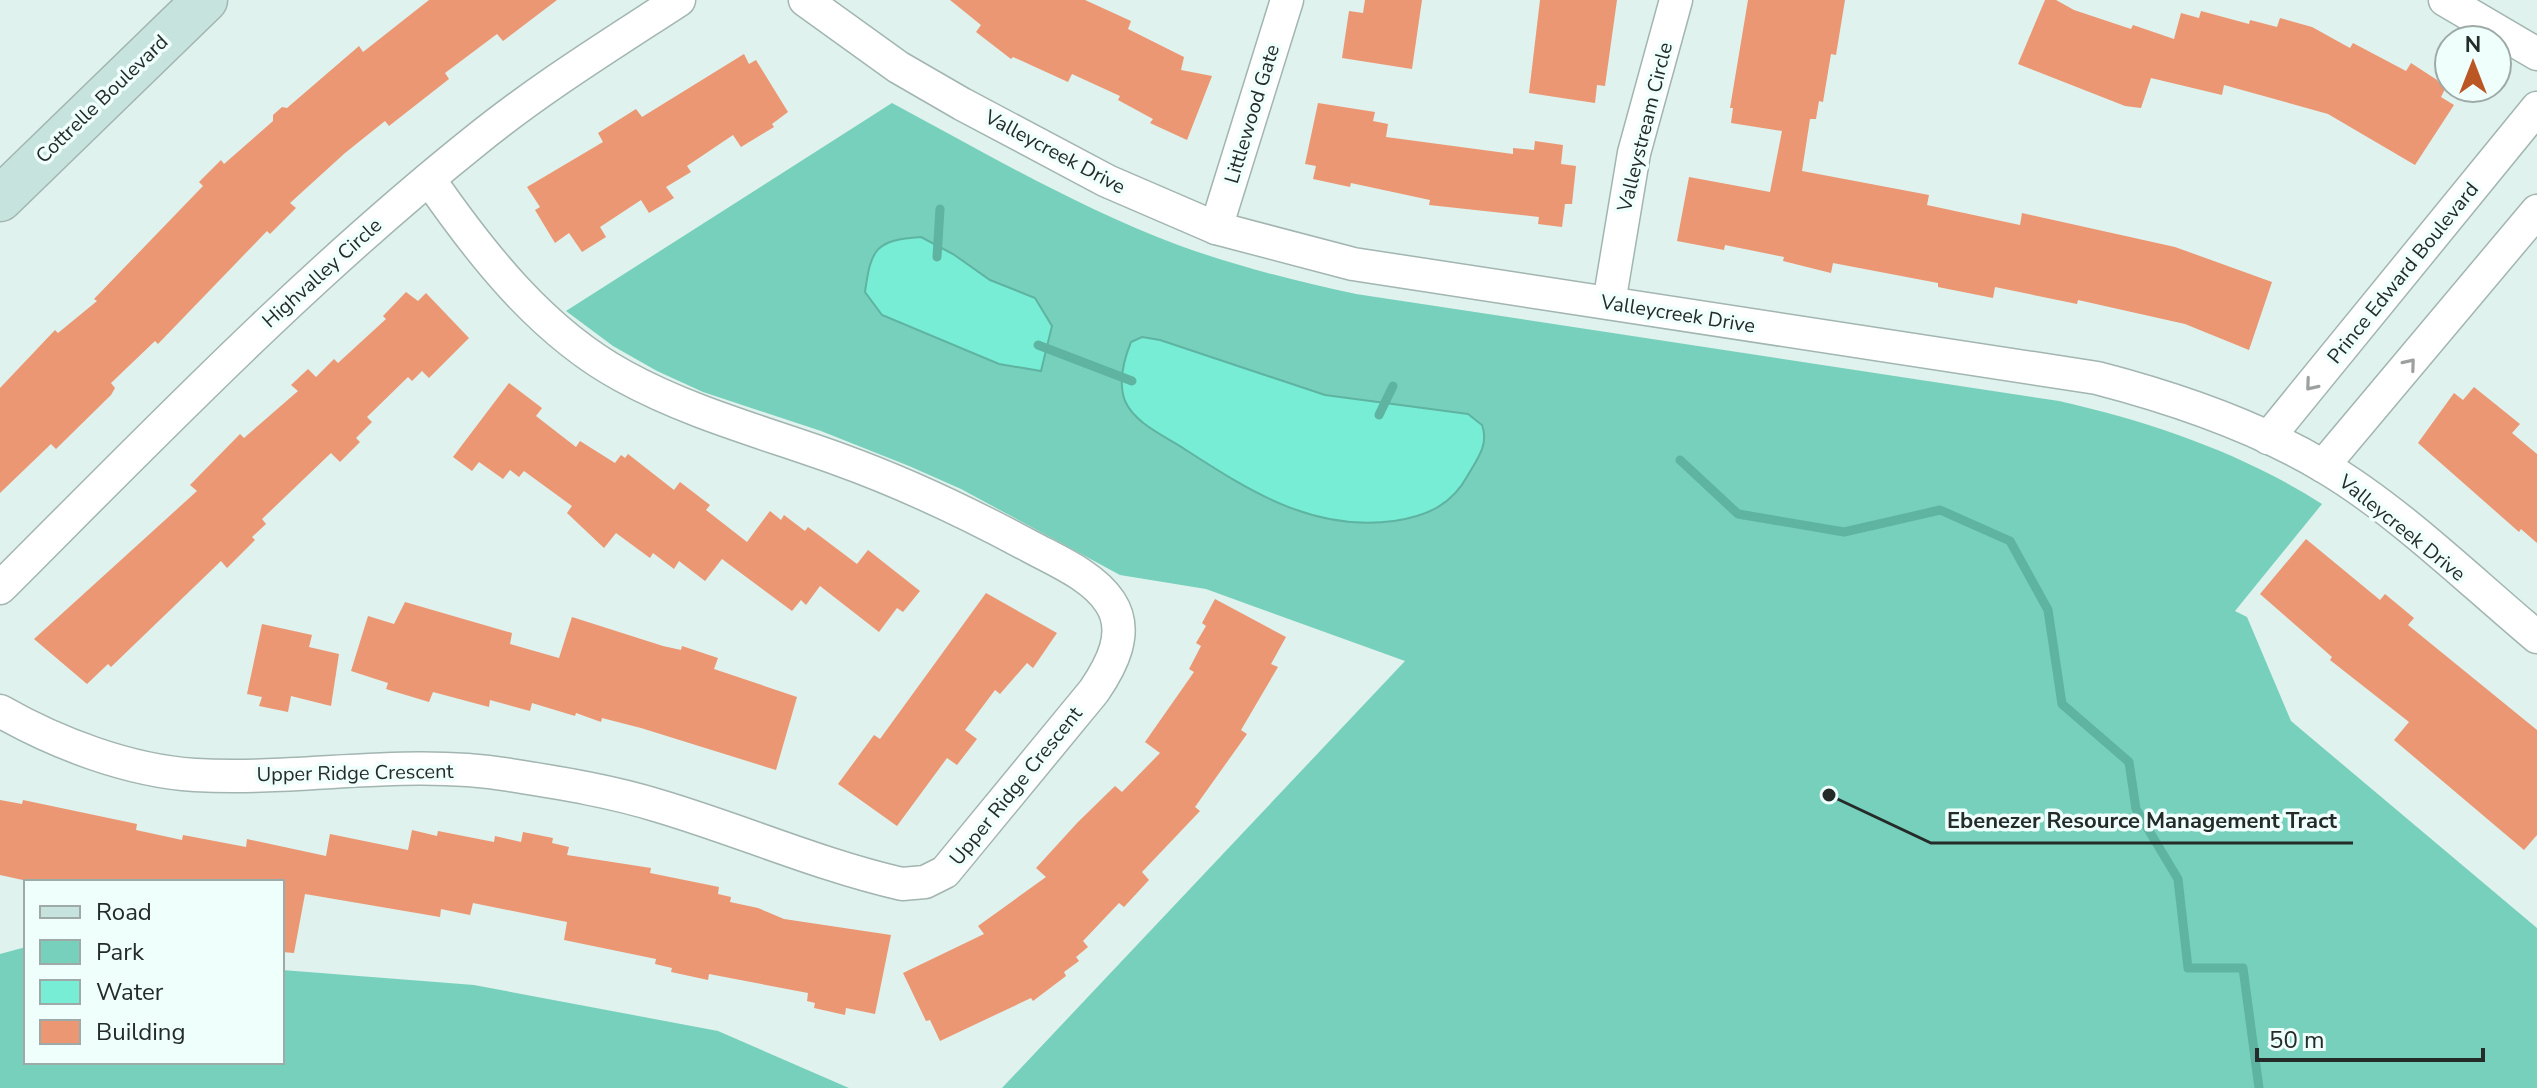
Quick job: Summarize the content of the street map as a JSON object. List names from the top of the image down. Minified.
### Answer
{"streets":{"main road":["Cottrelle Boulevard"],"street":["Littlewood Gate","Valleystream Circle","Valleycreek Drive","Highvalley Circle","Prince Edward Boulevard","Upper Ridge Crescent"]},"crossings":[["Littlewood Gate","Valleycreek Drive"],["Valleystream Circle","Valleycreek Drive"],["Valleycreek Drive","Prince Edward Boulevard"],["Highvalley Circle","Upper Ridge Crescent"]],"places":["Ebenezer Resource Management Tract"],"legend":["Road","Park","Water","Building"],"scale_bar":"50 m","north":"top"}
